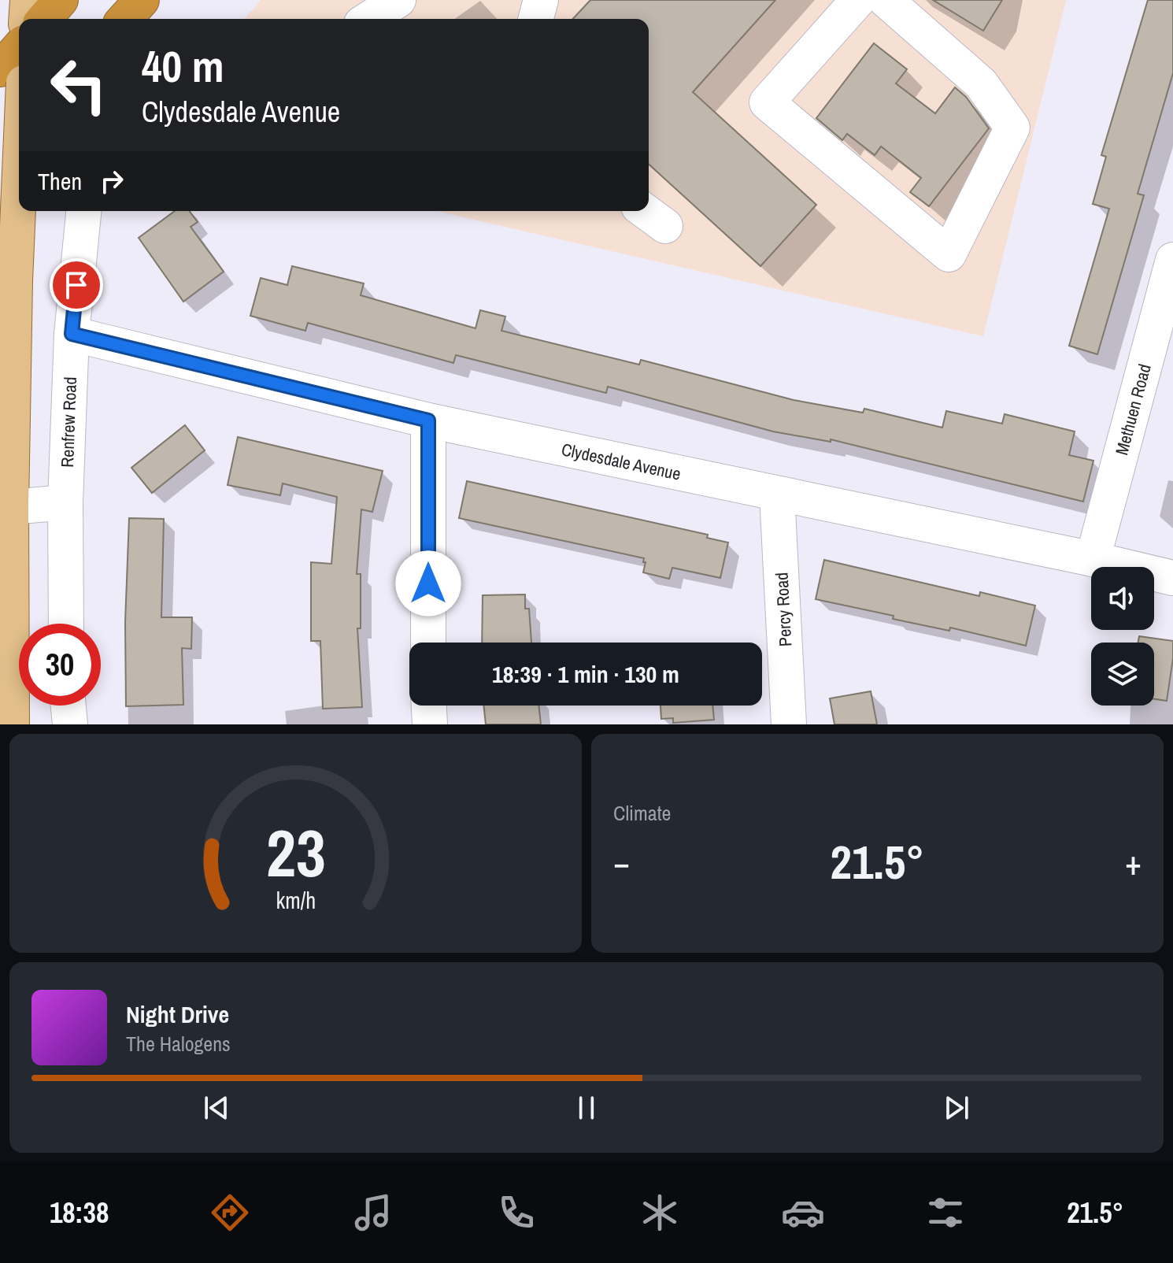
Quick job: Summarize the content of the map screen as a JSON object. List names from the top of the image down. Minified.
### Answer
{"streets":{"street":["Methuen Road","Renfrew Road","Clydesdale Avenue","Percy Road"]},"crossings":[["Methuen Road","Clydesdale Avenue"],["Renfrew Road","Clydesdale Avenue"],["Clydesdale Avenue","Percy Road"]],"page":{"turn":["40 m","Clydesdale Avenue"],"then":"Then","limit":"30","trip":"18:39 · 1 min · 130 m","tile":"Climate","heat":["−","21.5°","+"],"song":["Night Drive","The Halogens"],"tabs":["18:38","21.5°"],"gauge":["23","km/h"]}}
